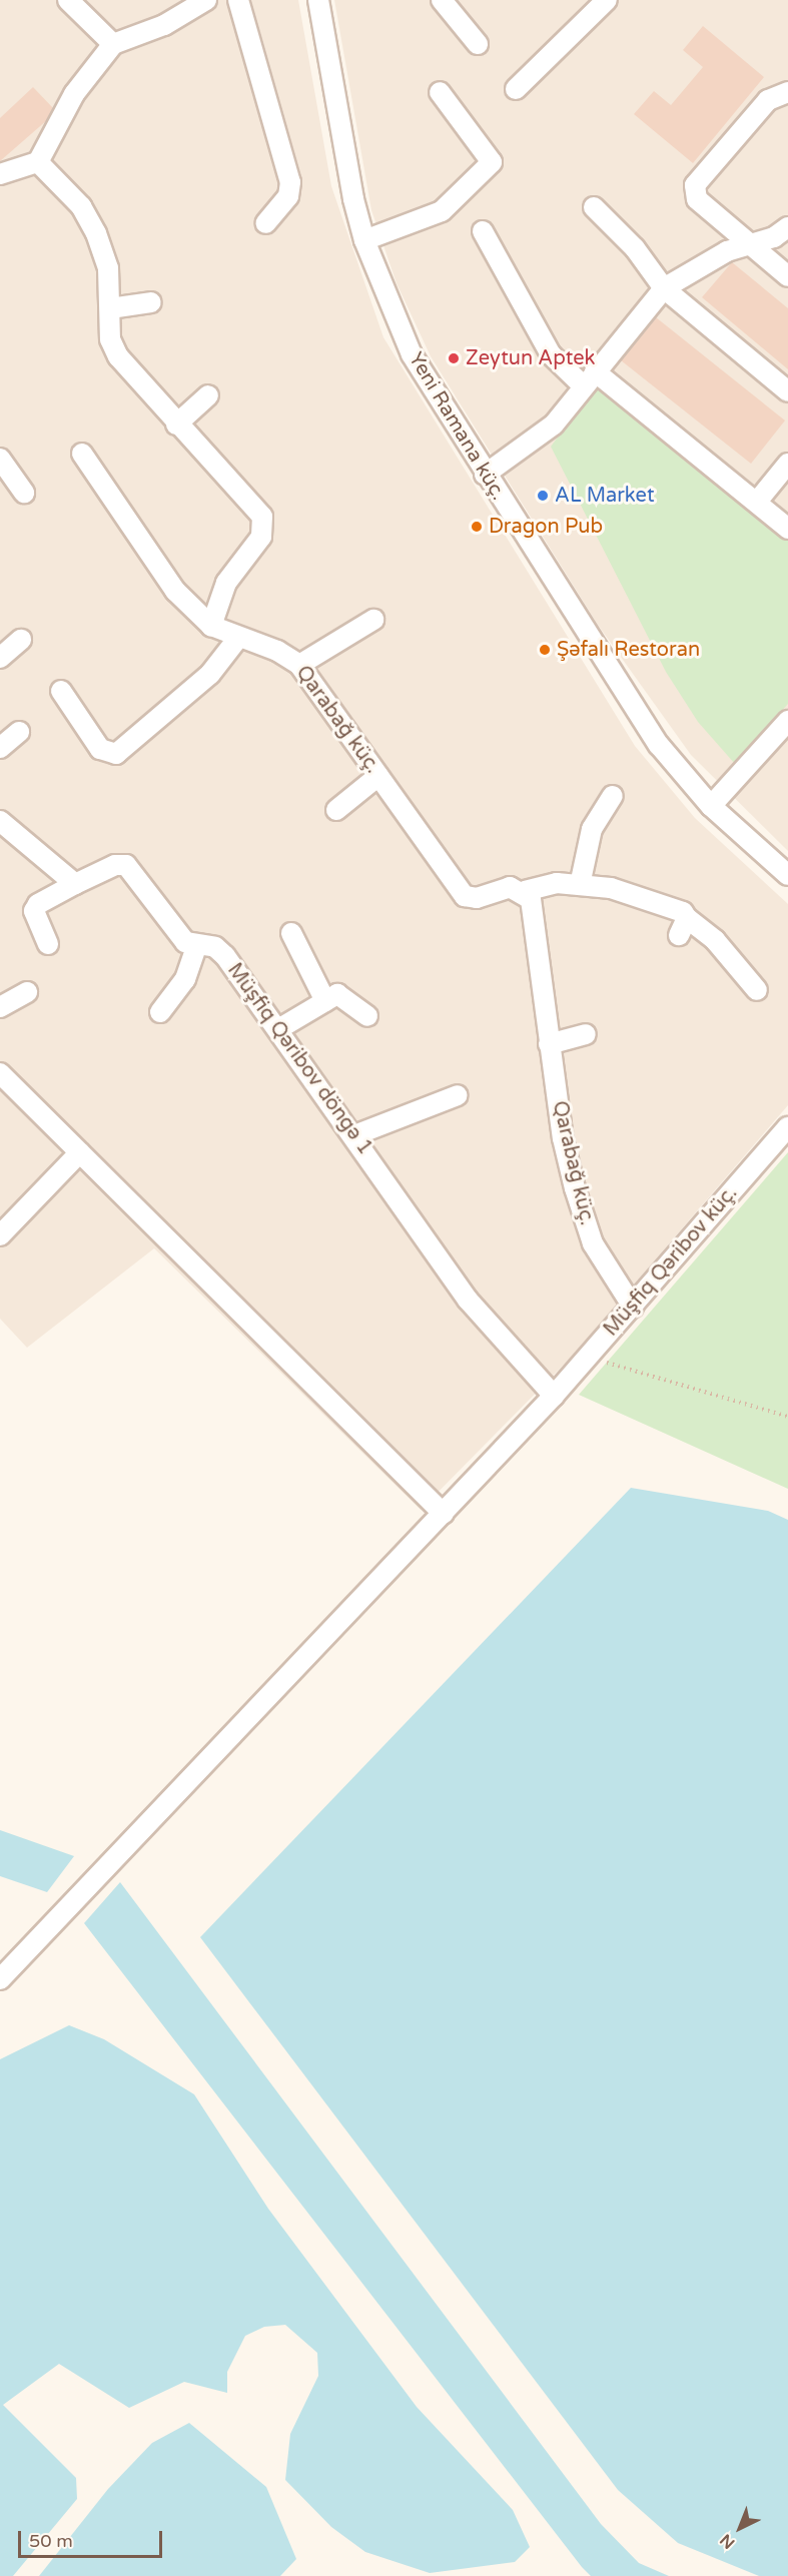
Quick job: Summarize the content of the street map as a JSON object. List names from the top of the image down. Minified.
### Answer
{"streets":{"street":["Yeni Ramana küç.","Qarabağ küç.","Müşfiq Qəribov döngə 1","Müşfiq Qəribov küç."]},"crossings":[["Qarabağ küç.","Müşfiq Qəribov küç."],["Müşfiq Qəribov döngə 1","Müşfiq Qəribov küç."]],"places":["Zeytun Aptek","AL Market","Dragon Pub","Şəfalı Restoran"],"scale_bar":"50 m","north":"bottom left"}
